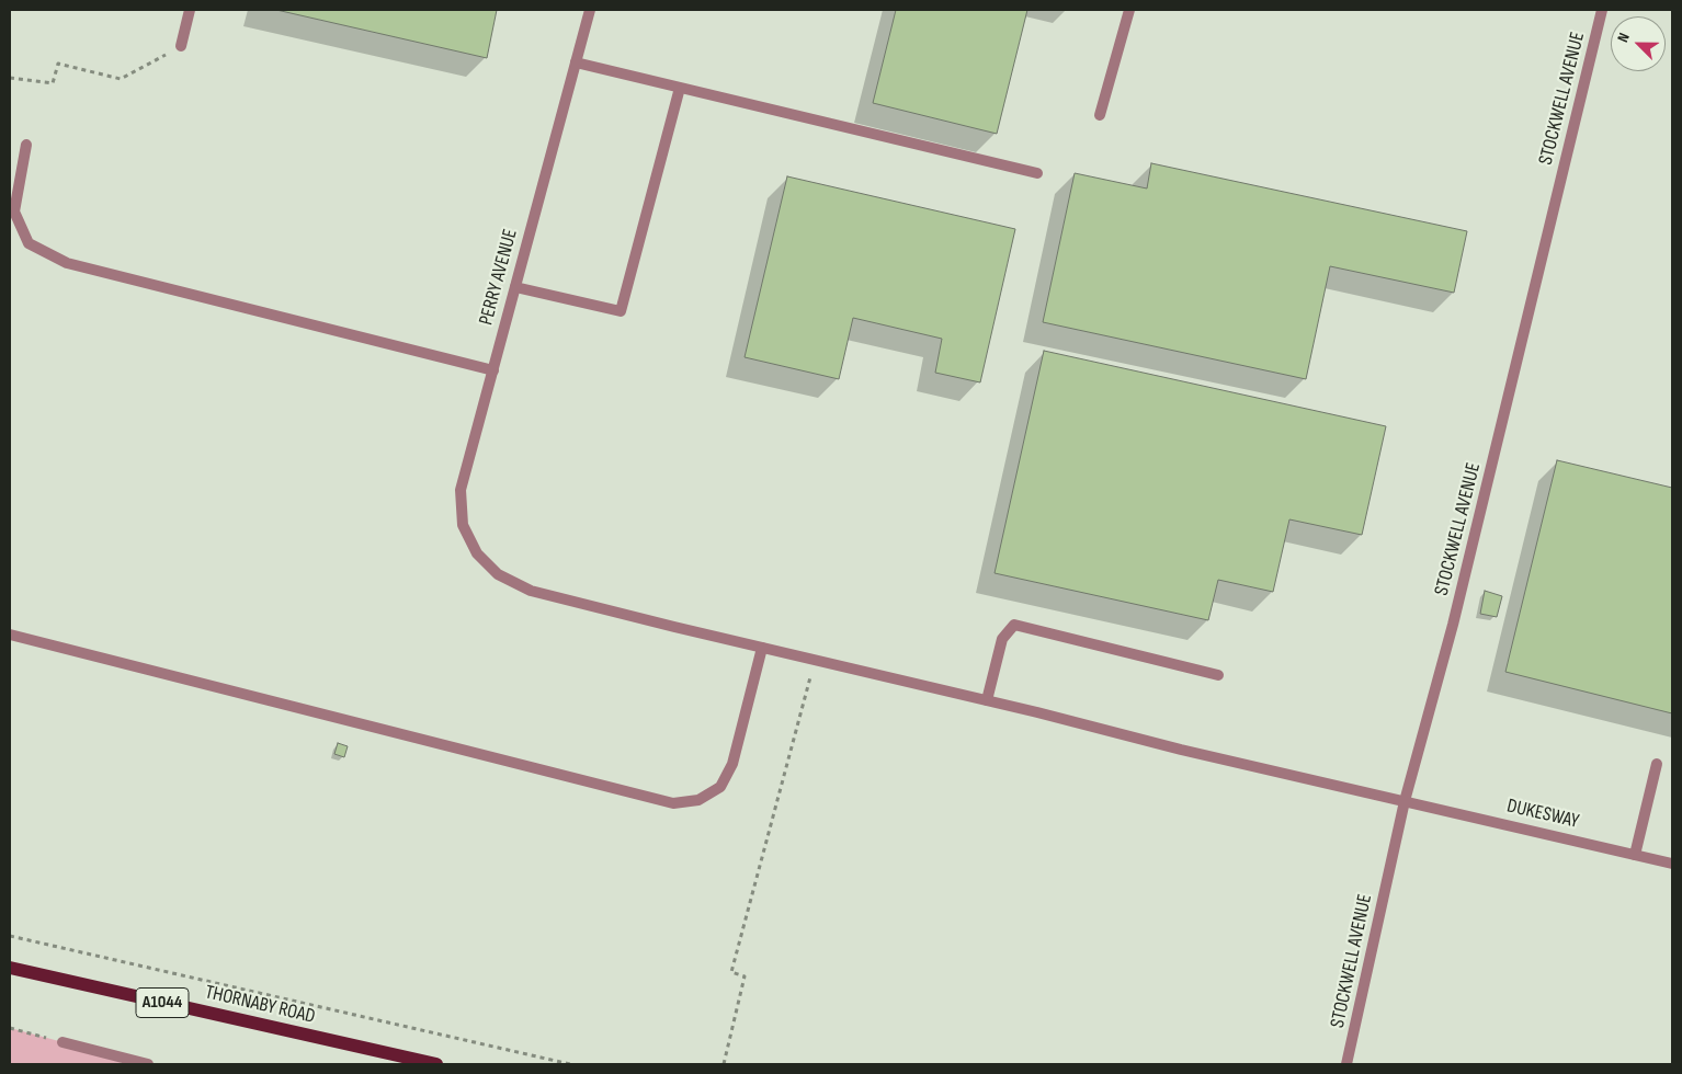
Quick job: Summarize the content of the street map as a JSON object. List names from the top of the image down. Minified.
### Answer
{"streets":{"main road":["A1044","THORNABY ROAD"],"street":["STOCKWELL AVENUE","PERRY AVENUE","DUKESWAY"]},"crossings":[["STOCKWELL AVENUE","DUKESWAY"],["PERRY AVENUE","DUKESWAY"]],"north":"top left"}
